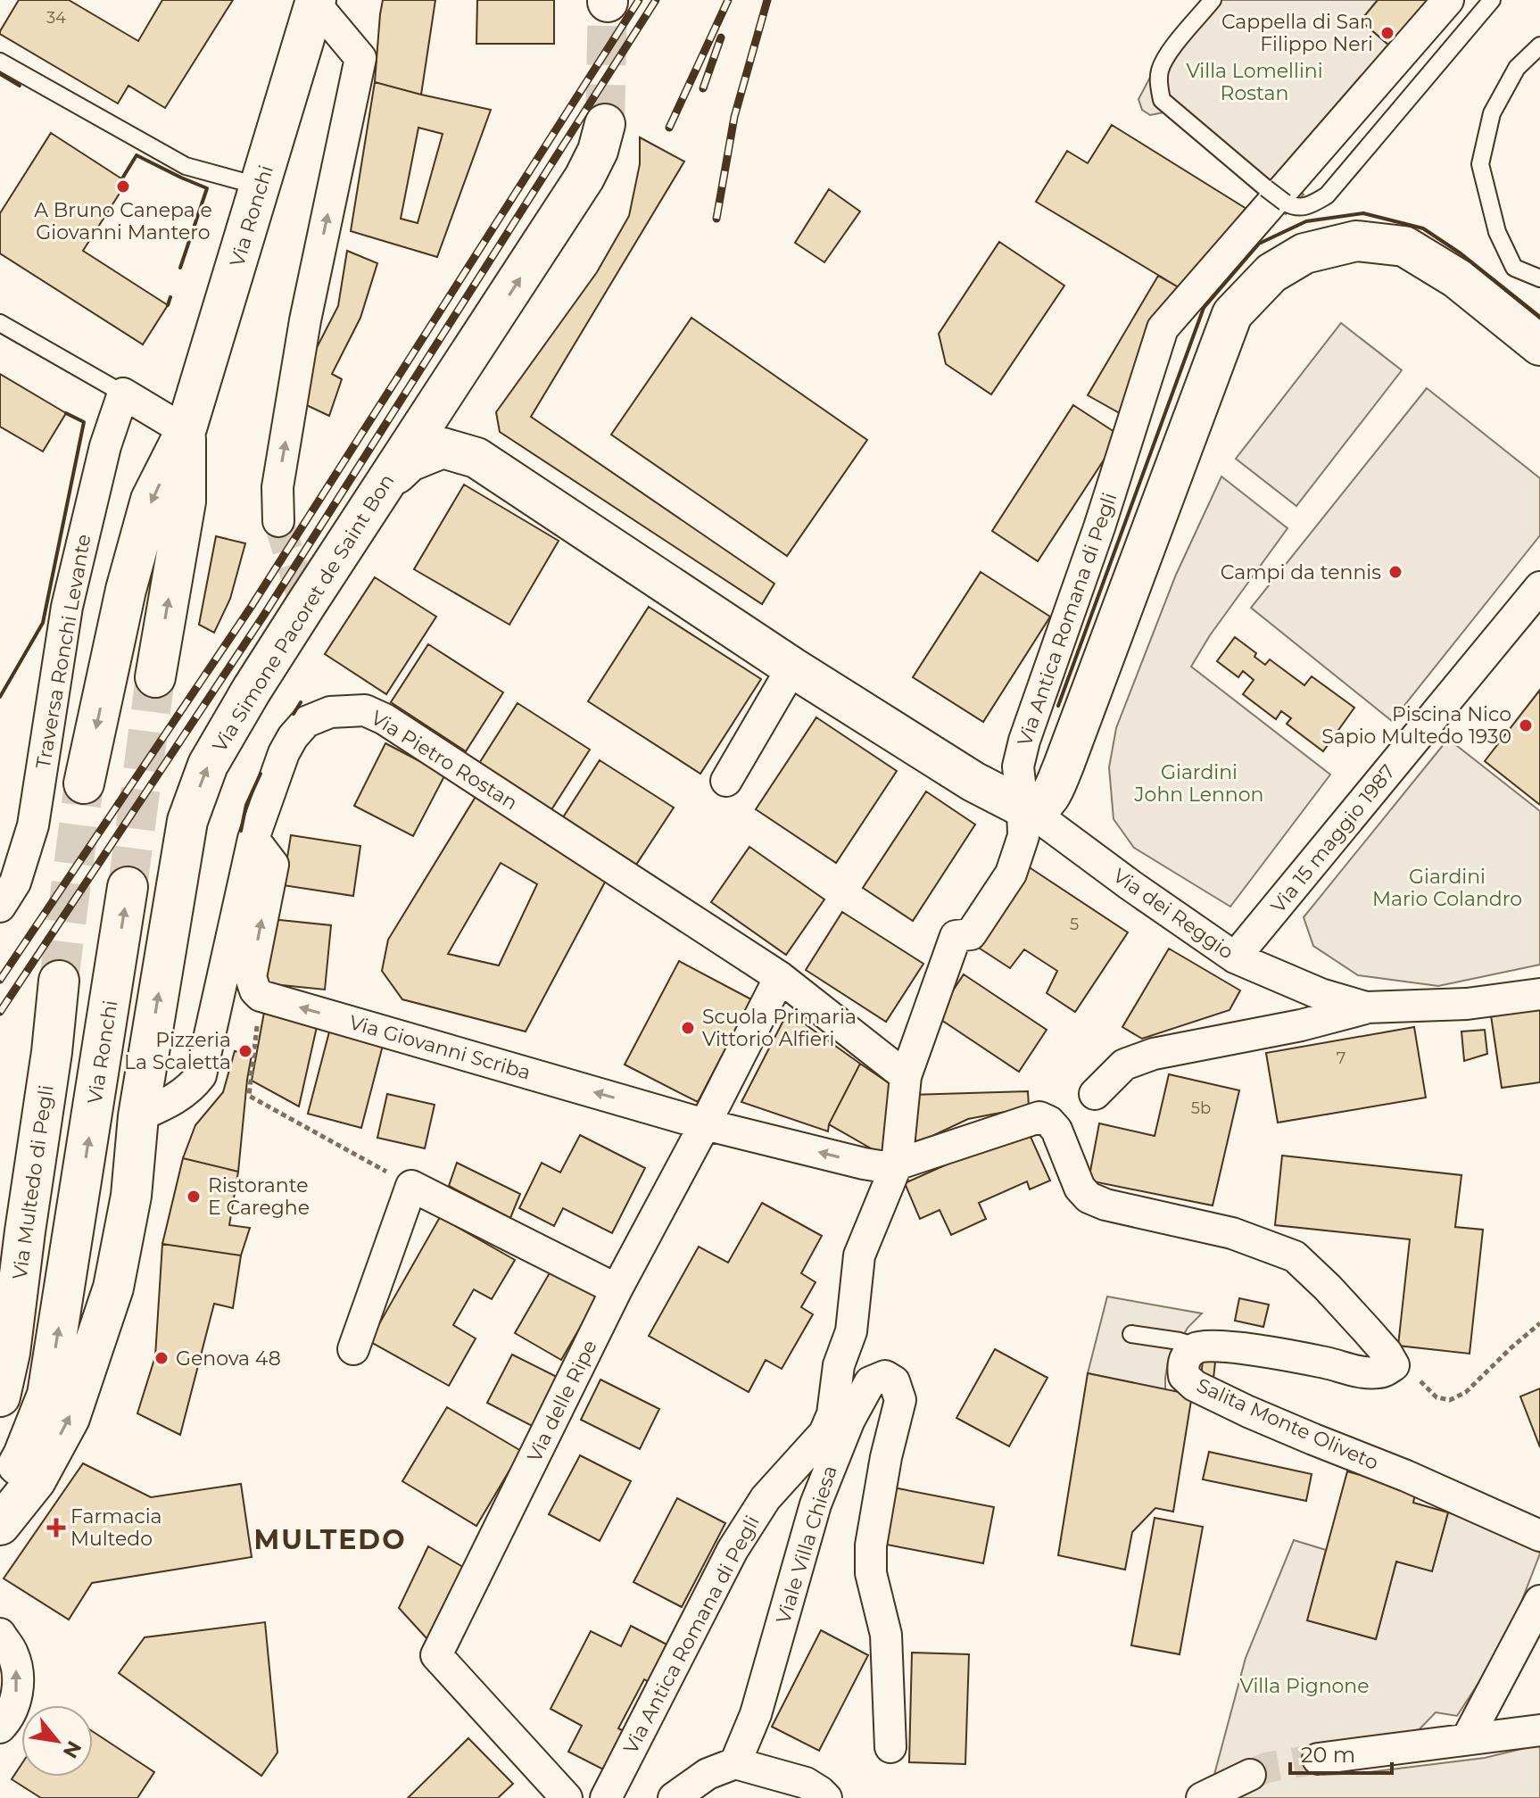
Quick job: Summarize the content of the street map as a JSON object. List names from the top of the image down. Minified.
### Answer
{"streets":{"main road":["Via Ronchi","Via Simone Pacoret de Saint Bon","Via Multedo di Pegli"],"street":["Via Antica Romana di Pegli","Traversa Ronchi Levante","Via Pietro Rostan","Via 15 maggio 1987","Via dei Reggio","Via Giovanni Scriba","Via delle Ripe","Salita Monte Oliveto","Viale Villa Chiesa"]},"crossings":[["Via Ronchi","Via Multedo di Pegli"],["Via Simone Pacoret de Saint Bon","Via Pietro Rostan"],["Via Antica Romana di Pegli","Via Pietro Rostan"],["Via Antica Romana di Pegli","Via dei Reggio"],["Via Antica Romana di Pegli","Via Giovanni Scriba"],["Via Pietro Rostan","Via delle Ripe"],["Via 15 maggio 1987","Via dei Reggio"],["Via Giovanni Scriba","Via delle Ripe"]],"one_way":["Via Simone Pacoret de Saint Bon"],"districts":["MULTEDO"],"parks":["Villa Lomellini Rostan","Giardini John Lennon","Giardini Mario Colandro","Villa Pignone"],"places":{"other":["Cappella di San Filippo Neri","A Bruno Canepa e Giovanni Mantero","Campi da tennis","Piscina Nico Sapio Multedo 1930","Scuola Primaria Vittorio Alfieri","Pizzeria La Scaletta","Ristorante E Careghe","Genova 48"],"health":["Farmacia Multedo"]},"house_numbers":["34","5","7","5b"],"scale_bar":"20 m","north":"bottom right"}
